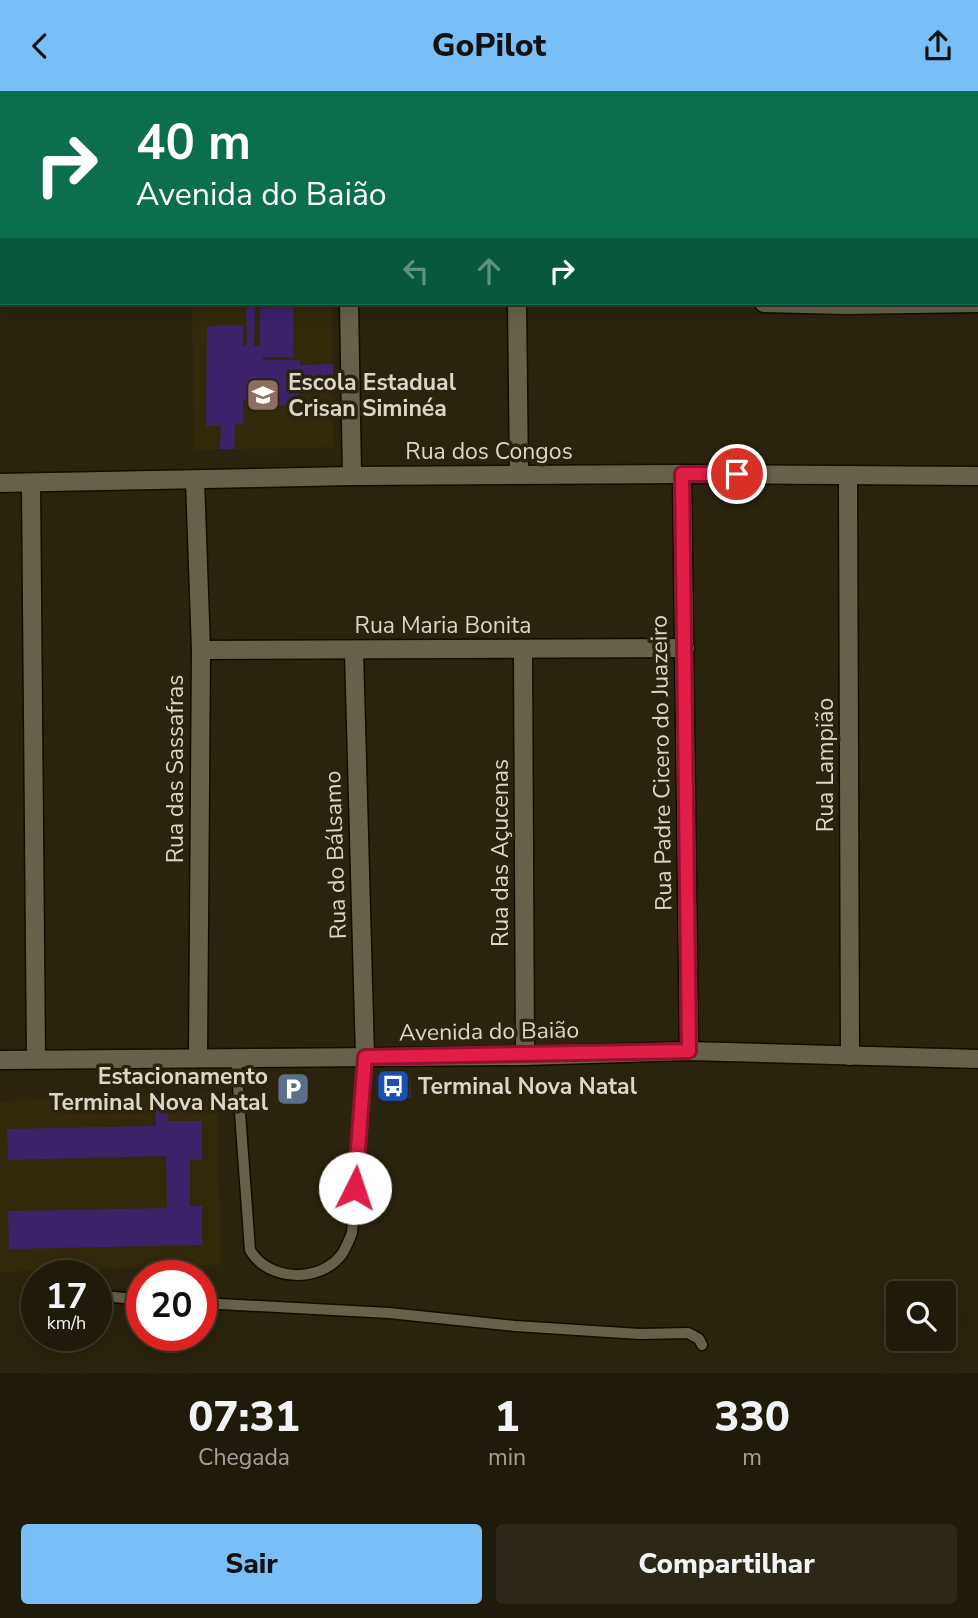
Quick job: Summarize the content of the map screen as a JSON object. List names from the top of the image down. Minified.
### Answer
{"streets":{"street":["Rua dos Congos","Rua Maria Bonita","Rua Padre Cicero do Juazeiro","Rua Lampião","Rua das Sassafras","Rua das Açucenas","Rua do Bálsamo","Avenida do Baião"]},"crossings":[["Rua dos Congos","Rua Padre Cicero do Juazeiro"],["Rua dos Congos","Rua Lampião"],["Rua dos Congos","Rua das Sassafras"],["Rua Maria Bonita","Rua Padre Cicero do Juazeiro"],["Rua Maria Bonita","Rua das Sassafras"],["Rua Maria Bonita","Rua das Açucenas"],["Rua Maria Bonita","Rua do Bálsamo"],["Rua Padre Cicero do Juazeiro","Avenida do Baião"],["Rua Lampião","Avenida do Baião"],["Rua das Sassafras","Avenida do Baião"],["Rua das Açucenas","Avenida do Baião"],["Rua do Bálsamo","Avenida do Baião"]],"places":{"school or university":["Escola Estadual Crisan Siminéa"],"bus stop":["Terminal Nova Natal"],"parking":["Estacionamento Terminal Nova Natal"]},"page":{"header":"GoPilot","turn":["40 m","Avenida do Baião"],"speed":"17 km/h","limit":"20","eta":["07:31","Chegada","1","min","330","m"],"buttons":["Sair","Compartilhar"]}}
